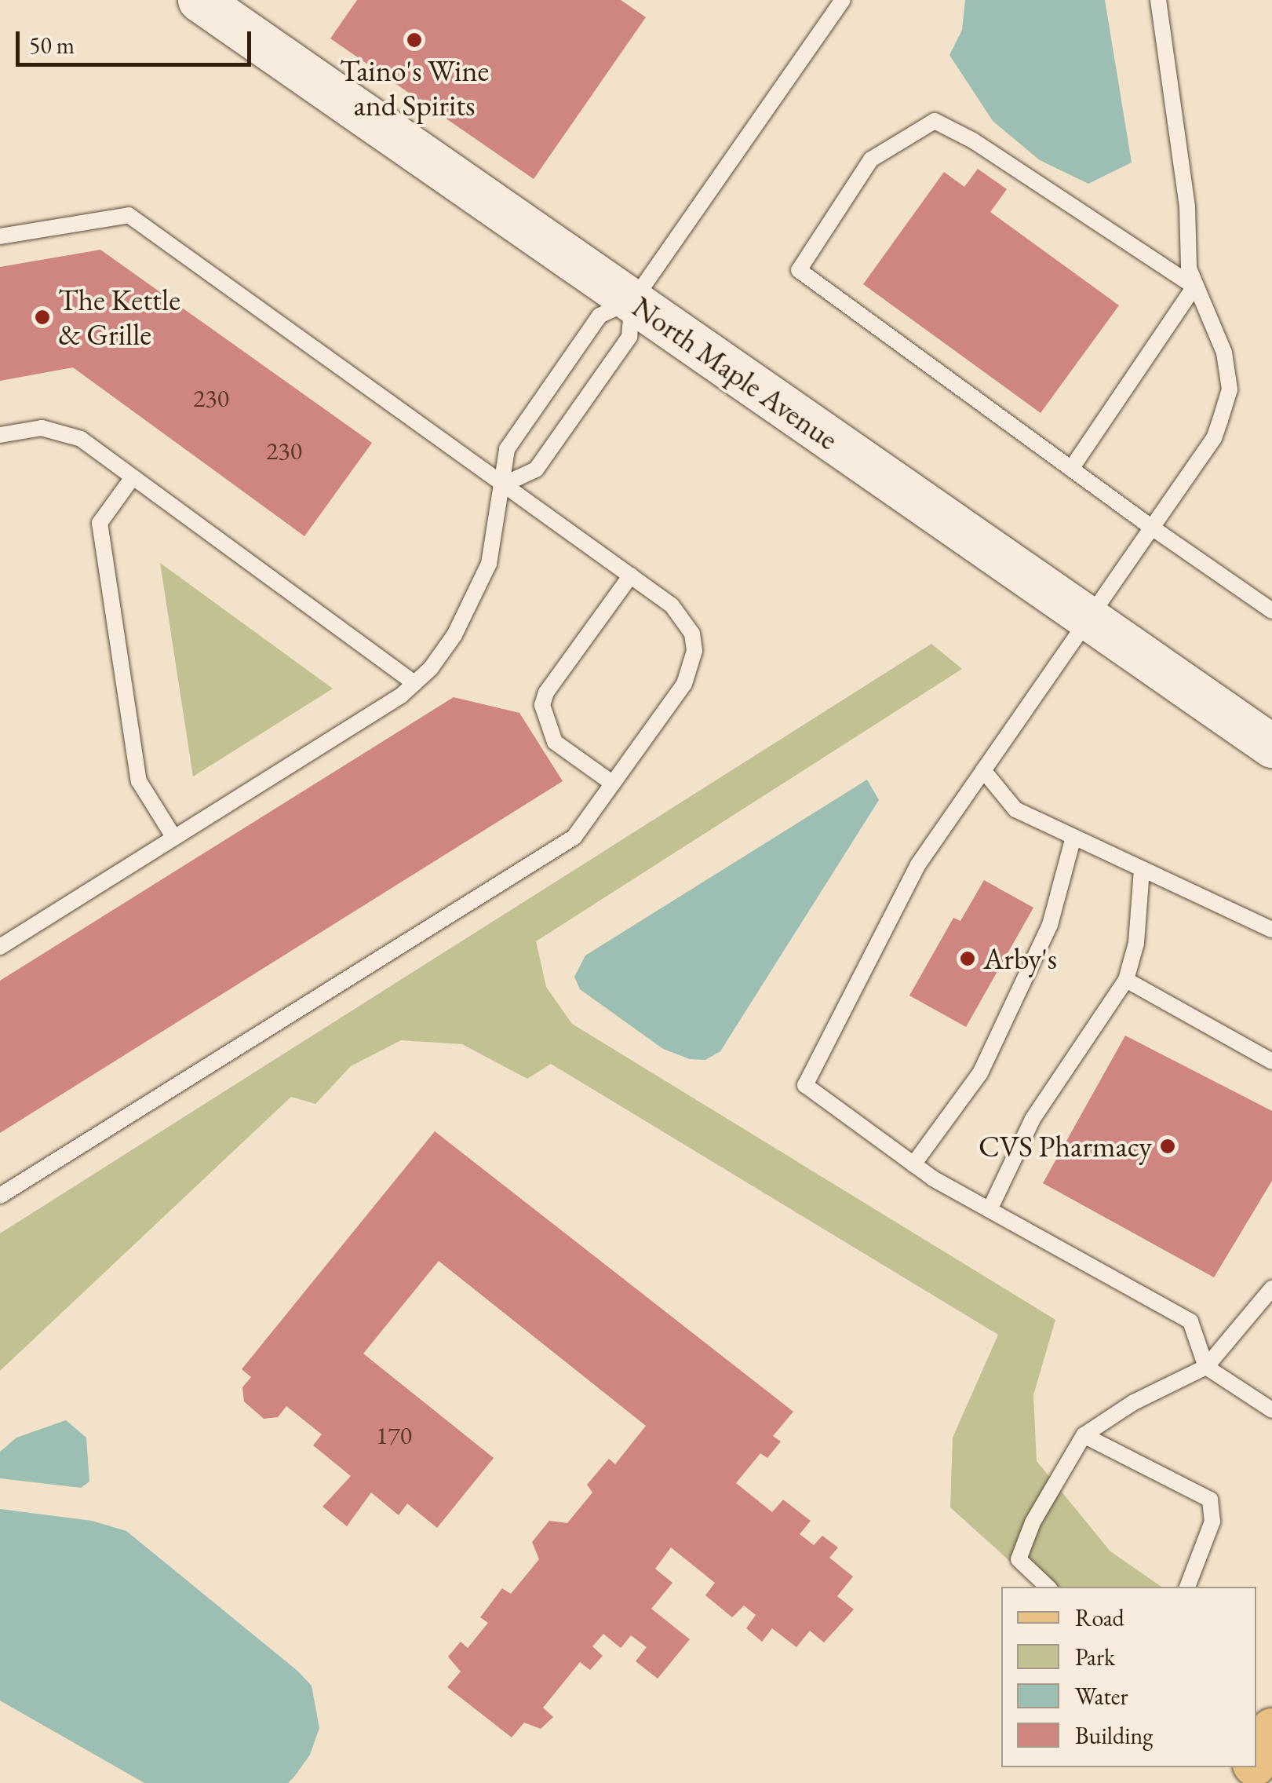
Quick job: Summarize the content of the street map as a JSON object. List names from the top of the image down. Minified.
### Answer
{"streets":{"main road":["North Maple Avenue"]},"places":["Taino's Wine and Spirits","The Kettle & Grille","Arby's","CVS Pharmacy"],"house_numbers":["230","230","170"],"legend":["Road","Park","Water","Building"],"scale_bar":"50 m"}
